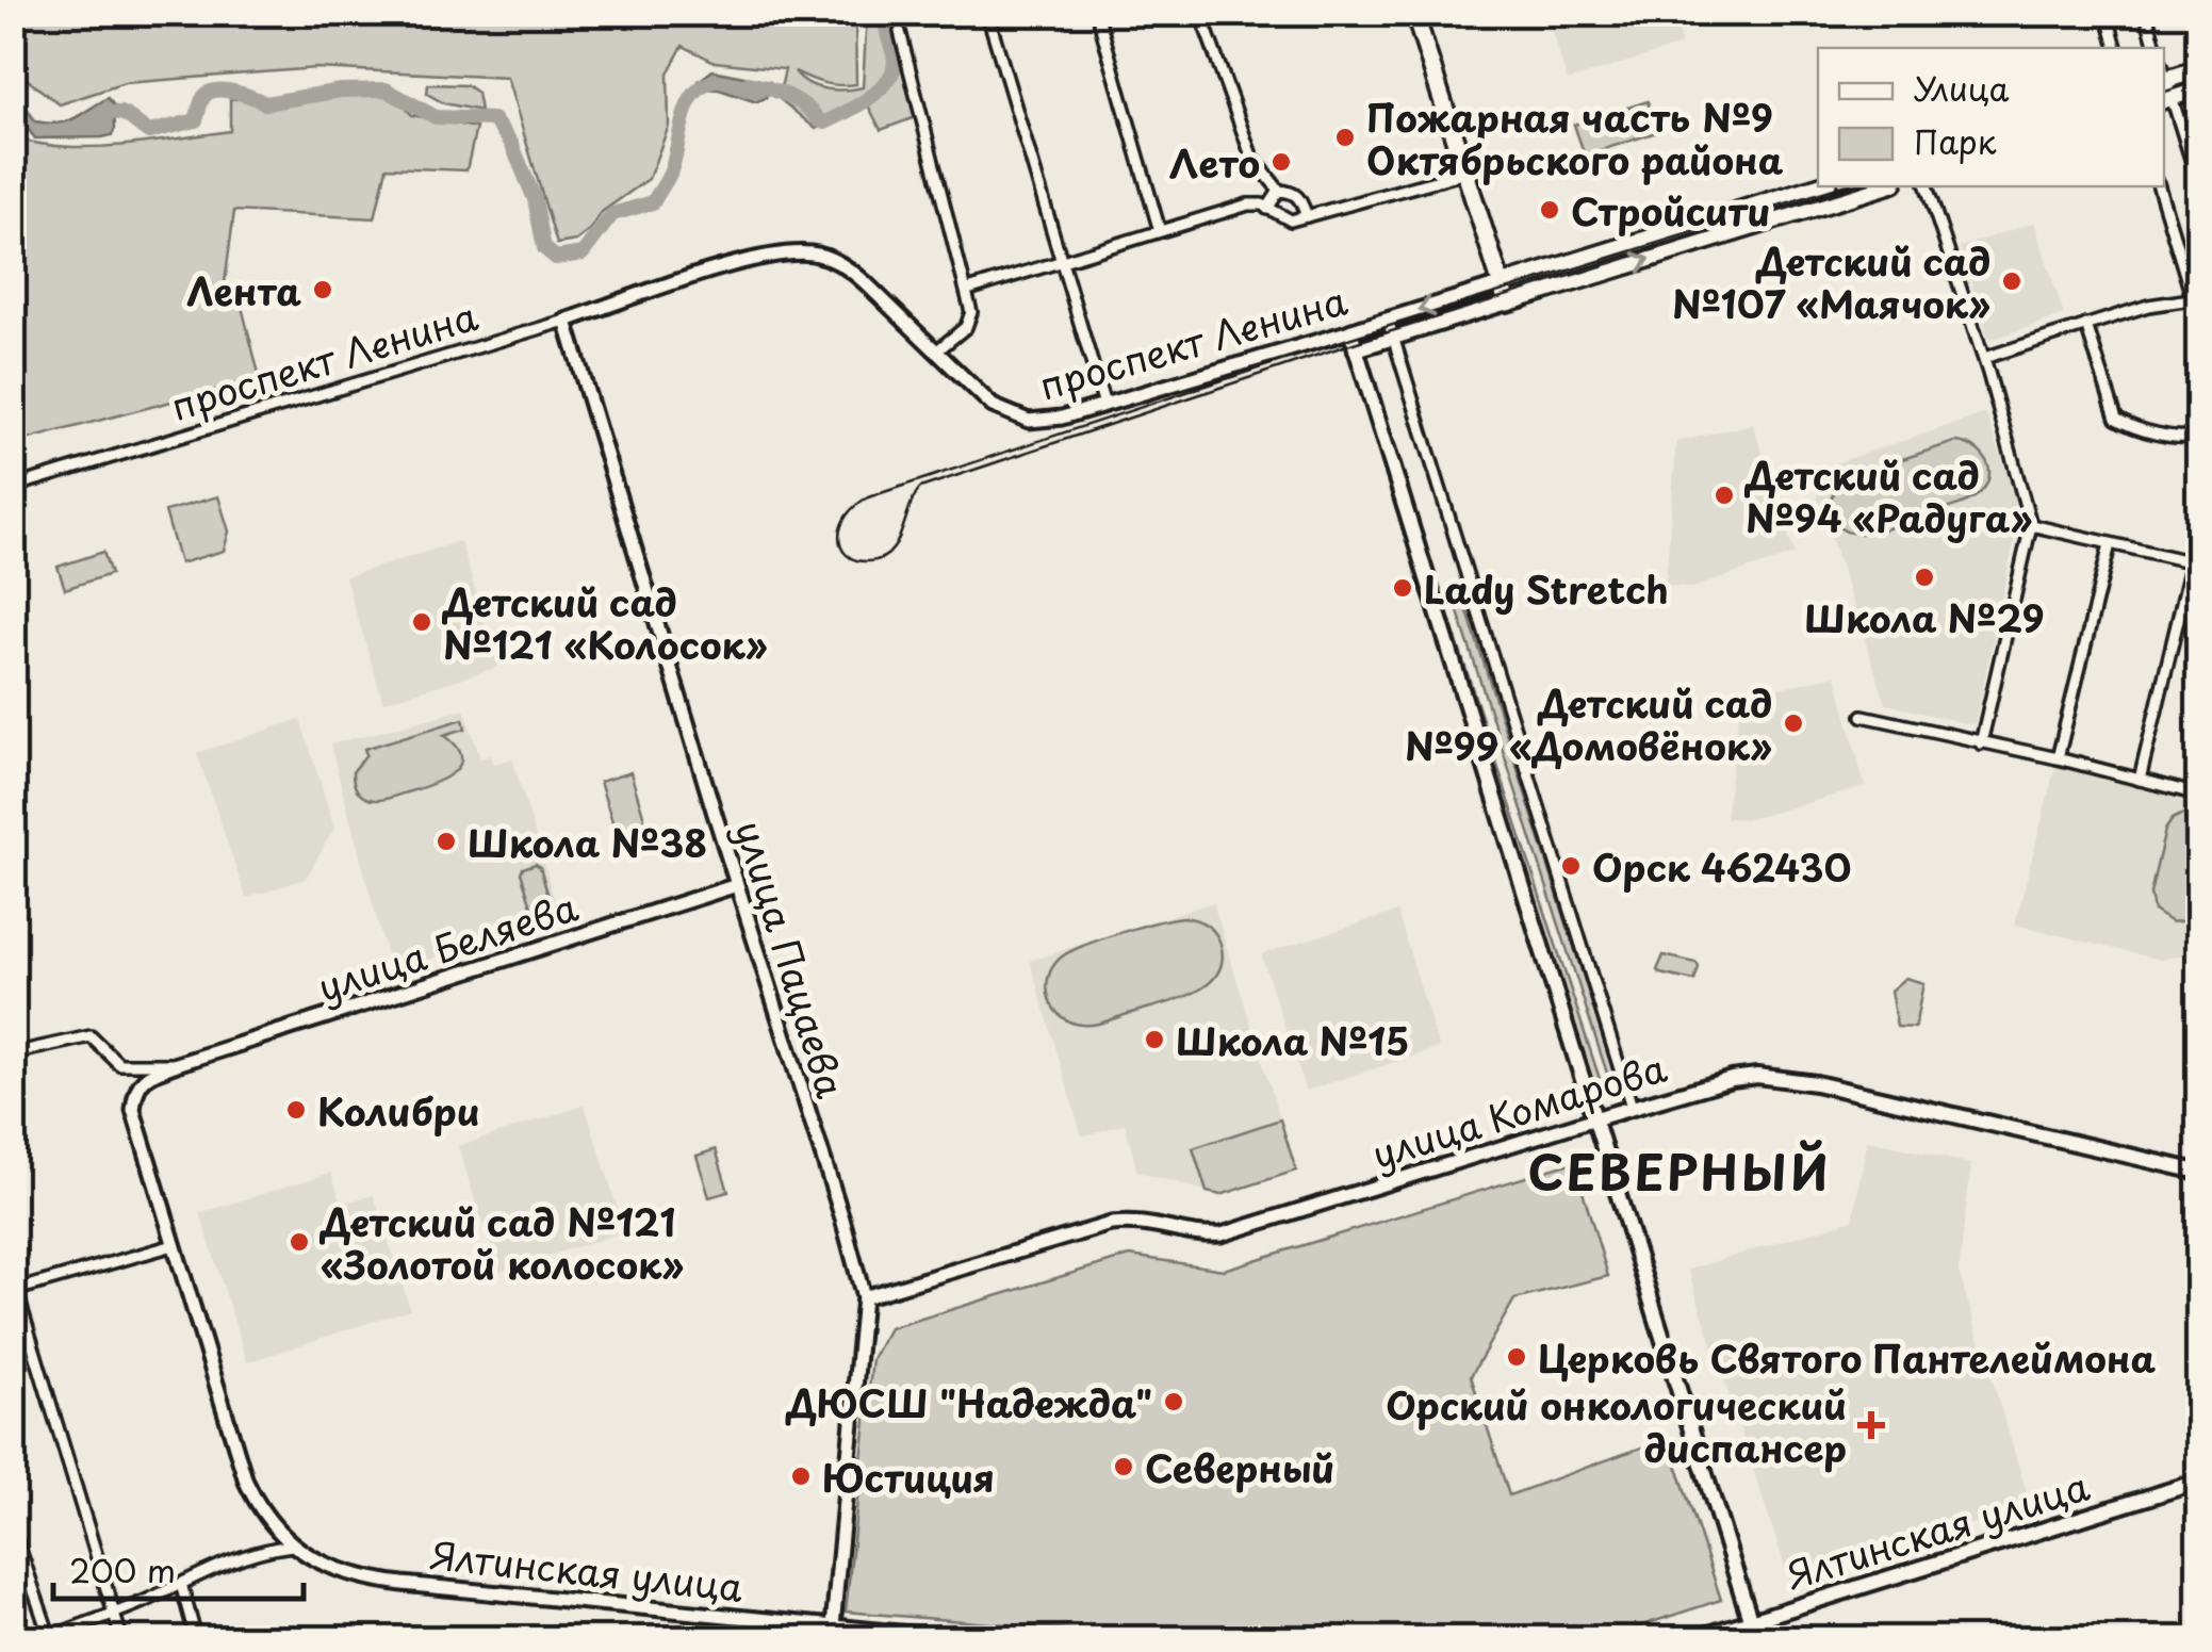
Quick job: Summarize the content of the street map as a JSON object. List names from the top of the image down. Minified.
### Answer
{"streets":{"main road":["проспект Ленина","улица Комарова","Ялтинская улица"],"street":["улица Беляева","улица Пацаева"]},"crossings":[["проспект Ленина","улица Пацаева"],["улица Беляева","улица Пацаева"],["улица Беляева","Ялтинская улица"],["улица Пацаева","улица Комарова"],["улица Пацаева","Ялтинская улица"]],"districts":["СЕВЕРНЫЙ"],"places":{"other":["Пожарная часть №9 Октябрьского района","Лето","Стройсити","Детский сад №107 «Маячок»","Лента","Детский сад №94 «Радуга»","Школа №29","Lady Stretch","Детский сад №121 «Колосок»","Детский сад №99 «Домовёнок»","Школа №38","Орск 462430","Школа №15","Колибри","Детский сад №121 «Золотой колосок»","Церковь Святого Пантелеймона","ДЮСШ \"Надежда\"","Северный","Юстиция"],"health":["Орский онкологический диспансер"]},"legend":["Улица","Парк"],"scale_bar":"200 m"}
